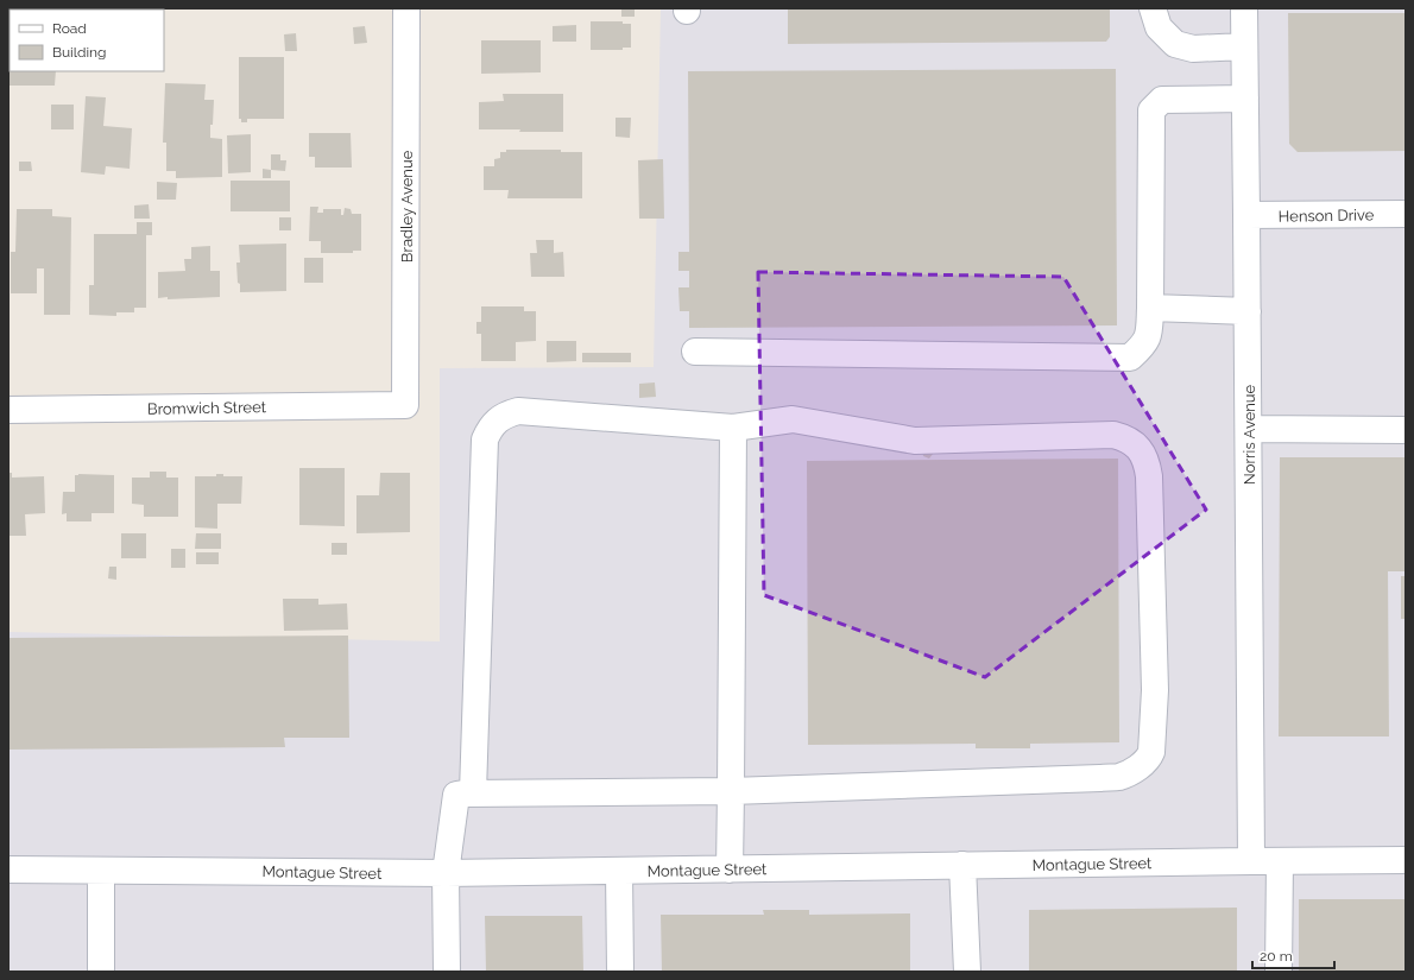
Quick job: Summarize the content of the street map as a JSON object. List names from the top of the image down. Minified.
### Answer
{"streets":{"street":["Bradley Avenue","Henson Drive","Bromwich Street","Norris Avenue","Montague Street"]},"crossings":[["Bradley Avenue","Bromwich Street"],["Henson Drive","Norris Avenue"],["Norris Avenue","Montague Street"]],"legend":["Road","Building"],"scale_bar":"20 m"}
